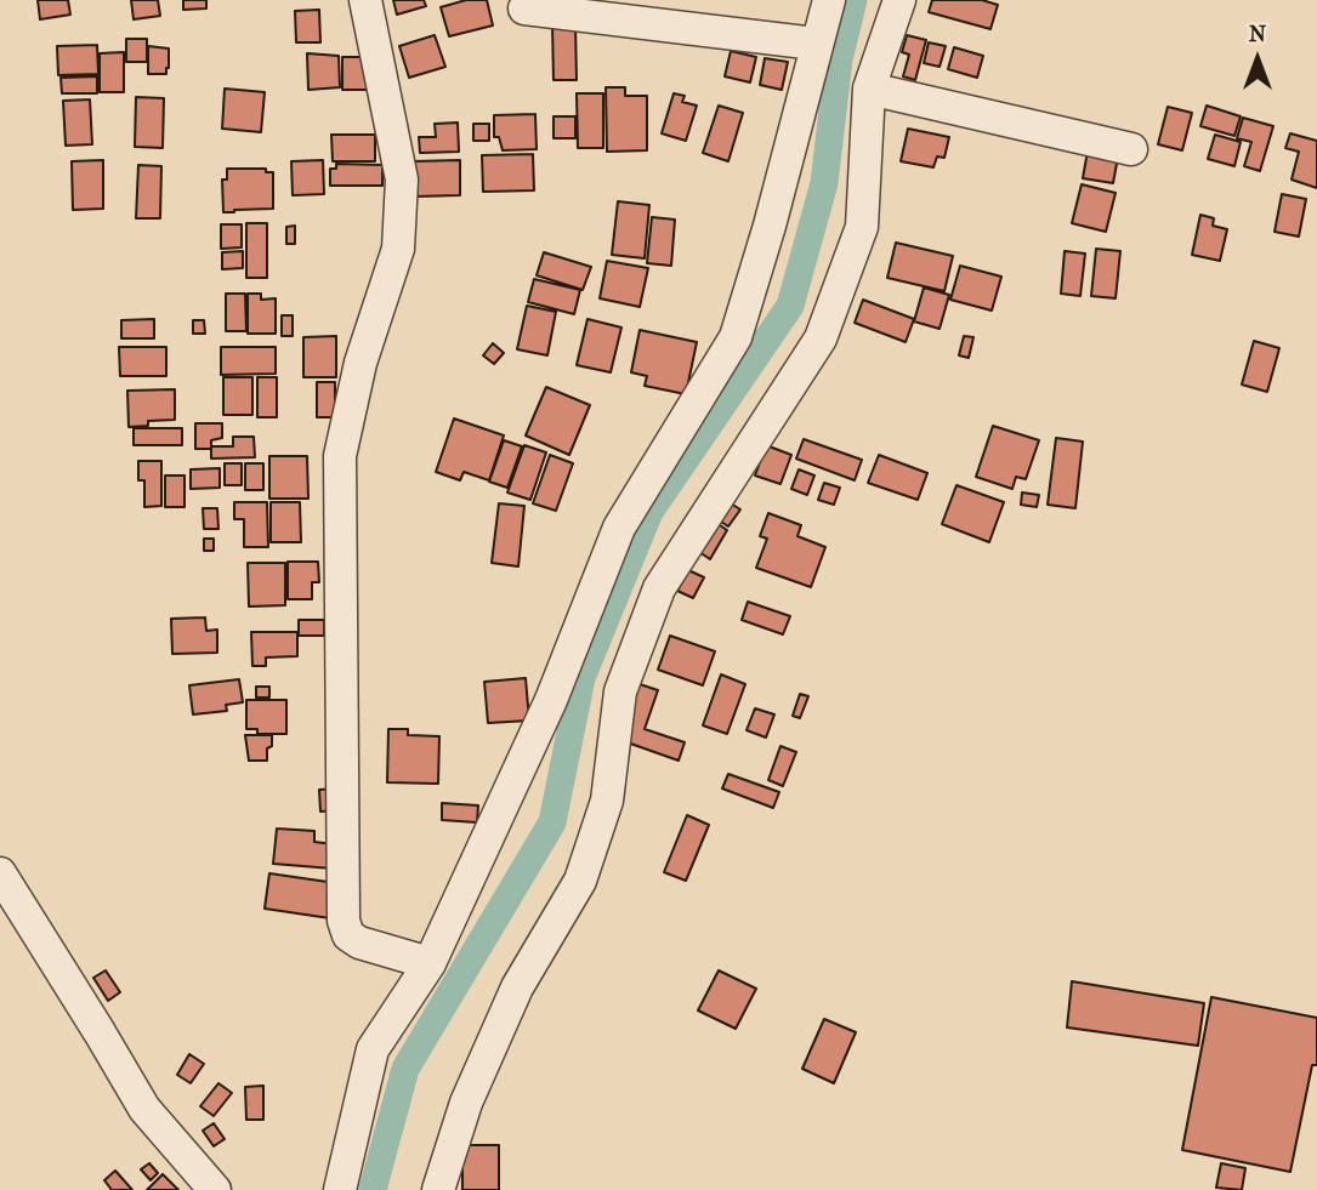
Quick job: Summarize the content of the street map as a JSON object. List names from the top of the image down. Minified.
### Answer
{"north":"top"}
